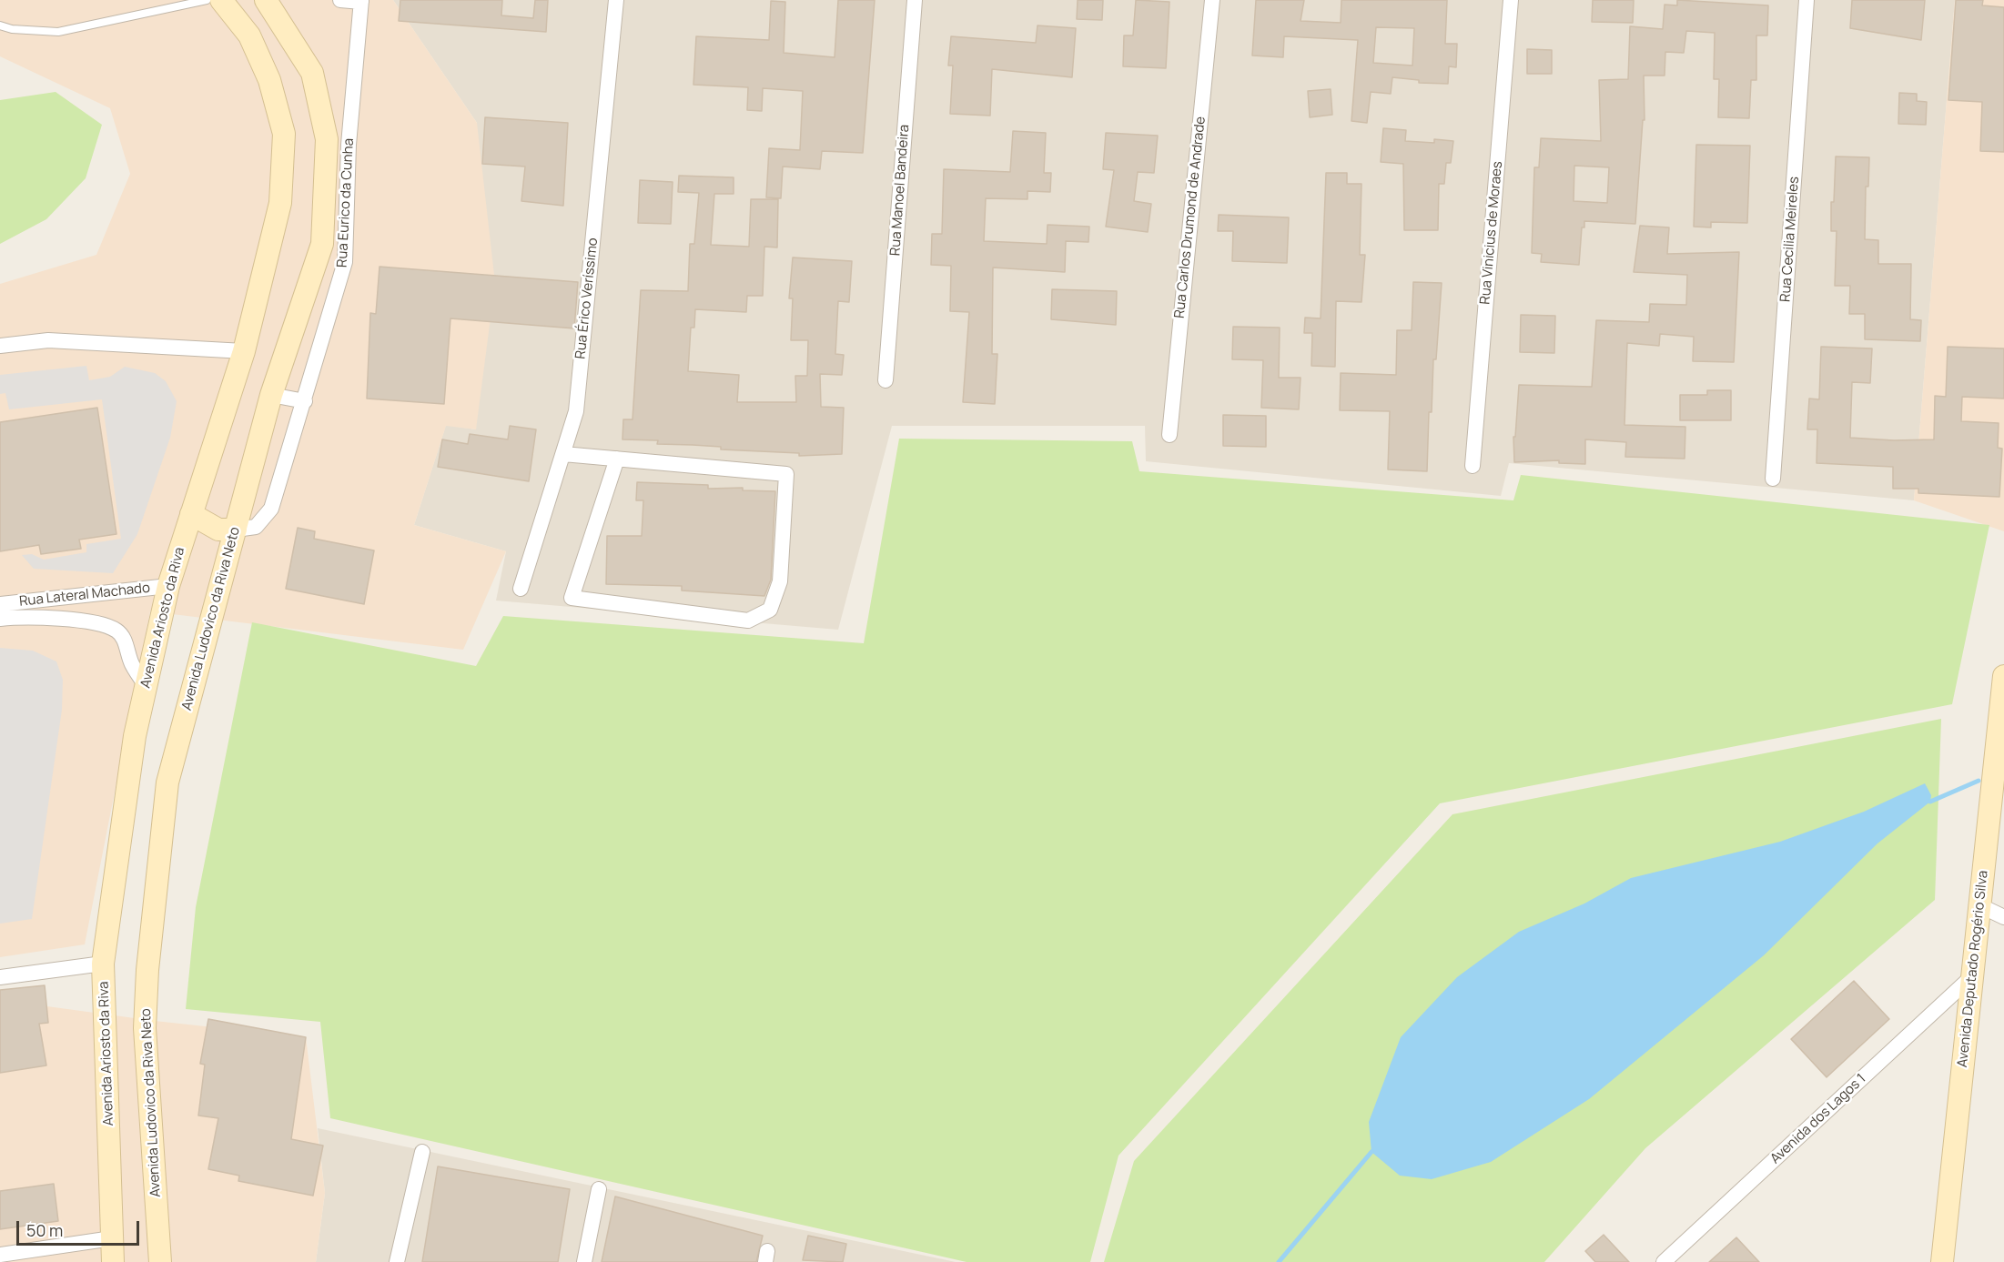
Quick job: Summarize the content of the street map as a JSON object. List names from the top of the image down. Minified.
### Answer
{"streets":{"street":["Rua Manoel Bandeira","Rua Eurico da Cunha","Rua Carlos Drumond de Andrade","Rua Vinicius de Moraes","Rua Cecilia Meireles","Rua Érico Veríssimo","Rua Lateral Machado","Avenida Ariosto da Riva","Avenida Ludovico da Riva Neto","Avenida Deputado Rogério Silva","Avenida dos Lagos 1"]},"crossings":[["Rua Eurico da Cunha","Avenida Ludovico da Riva Neto"],["Rua Lateral Machado","Avenida Ariosto da Riva"],["Avenida Deputado Rogério Silva","Avenida dos Lagos 1"]],"scale_bar":"50 m"}
